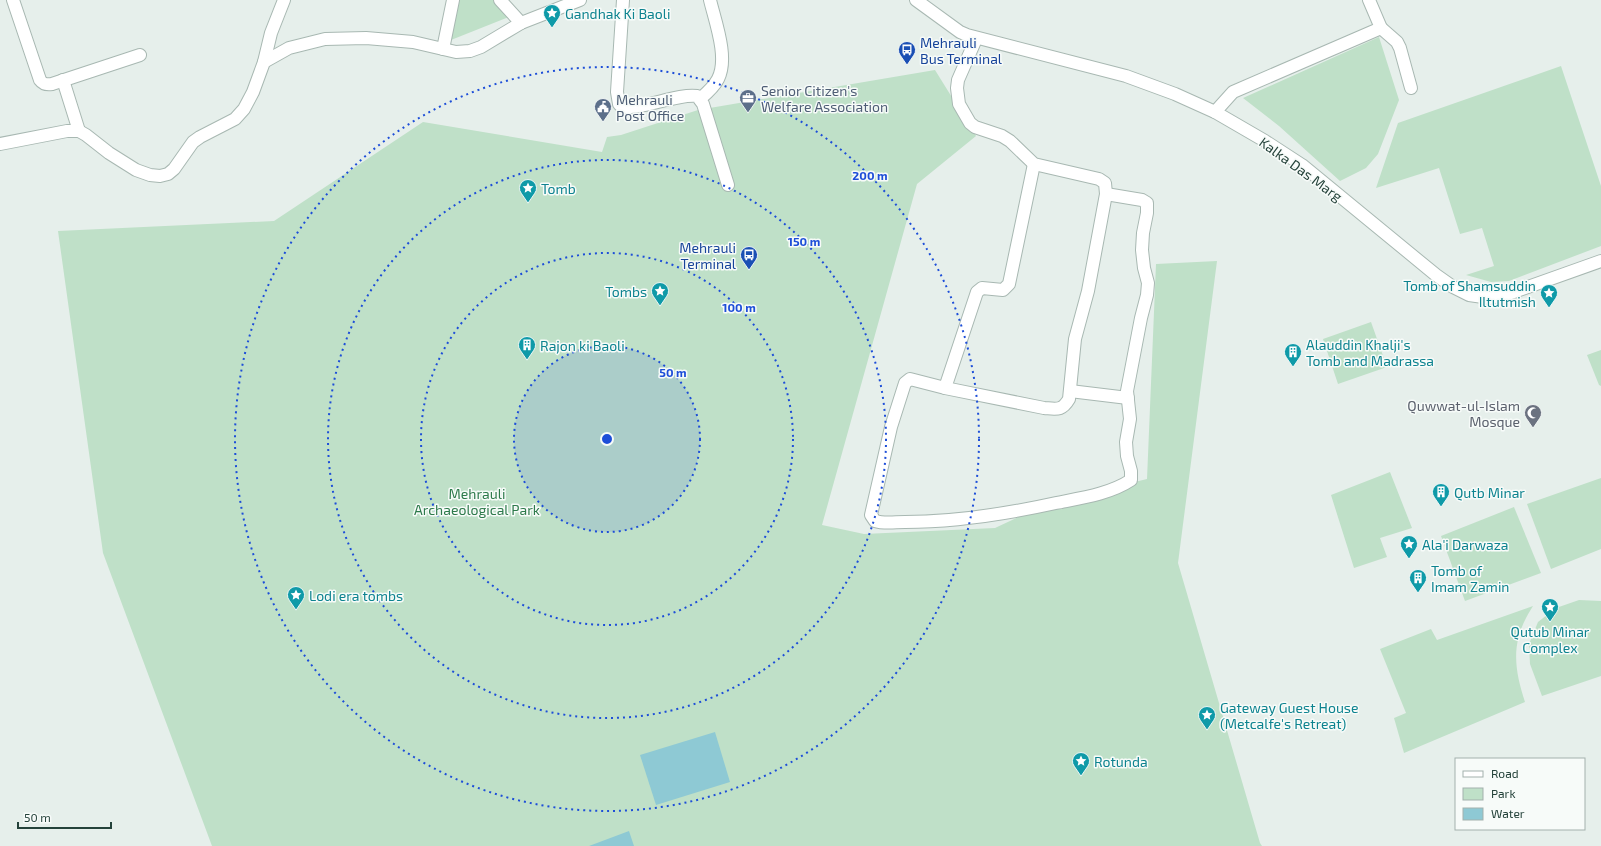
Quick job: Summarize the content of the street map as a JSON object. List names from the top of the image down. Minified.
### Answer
{"streets":{"street":["Kalka Das Marg"]},"parks":["Mehrauli Archaeological Park"],"places":{"place":["Gandhak Ki Baoli","Tomb","Tombs","Tomb of Shamsuddin Iltutmish","Ala'i Darwaza","Lodi era tombs","Qutub Minar Complex","Gateway Guest House (Metcalfe's Retreat)","Rotunda"],"bus stop":["Mehrauli Bus Terminal","Mehrauli Terminal"],"office":["Senior Citizen's Welfare Association"],"public building":["Mehrauli Post Office"],"building":["Rajon ki Baoli","Alauddin Khalji's Tomb and Madrassa","Qutb Minar","Tomb of Imam Zamin"],"mosque":["Quwwat-ul-Islam Mosque"]},"legend":["Road","Park","Water"],"scale_bar":"50 m","rings":["200 m","150 m","100 m","50 m"]}
